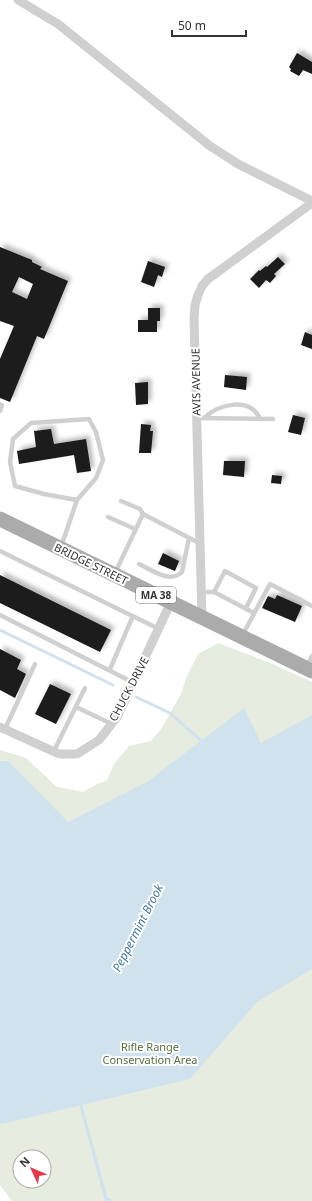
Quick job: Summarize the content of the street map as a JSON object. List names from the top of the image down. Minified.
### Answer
{"streets":{"main road":["BRIDGE STREET","MA 38"],"street":["AVIS AVENUE","CHUCK DRIVE"]},"crossings":[["AVIS AVENUE","BRIDGE STREET"],["BRIDGE STREET","CHUCK DRIVE"]],"water":["Peppermint Brook"],"parks":["Rifle Range Conservation Area"],"scale_bar":"50 m","north":"top left"}
